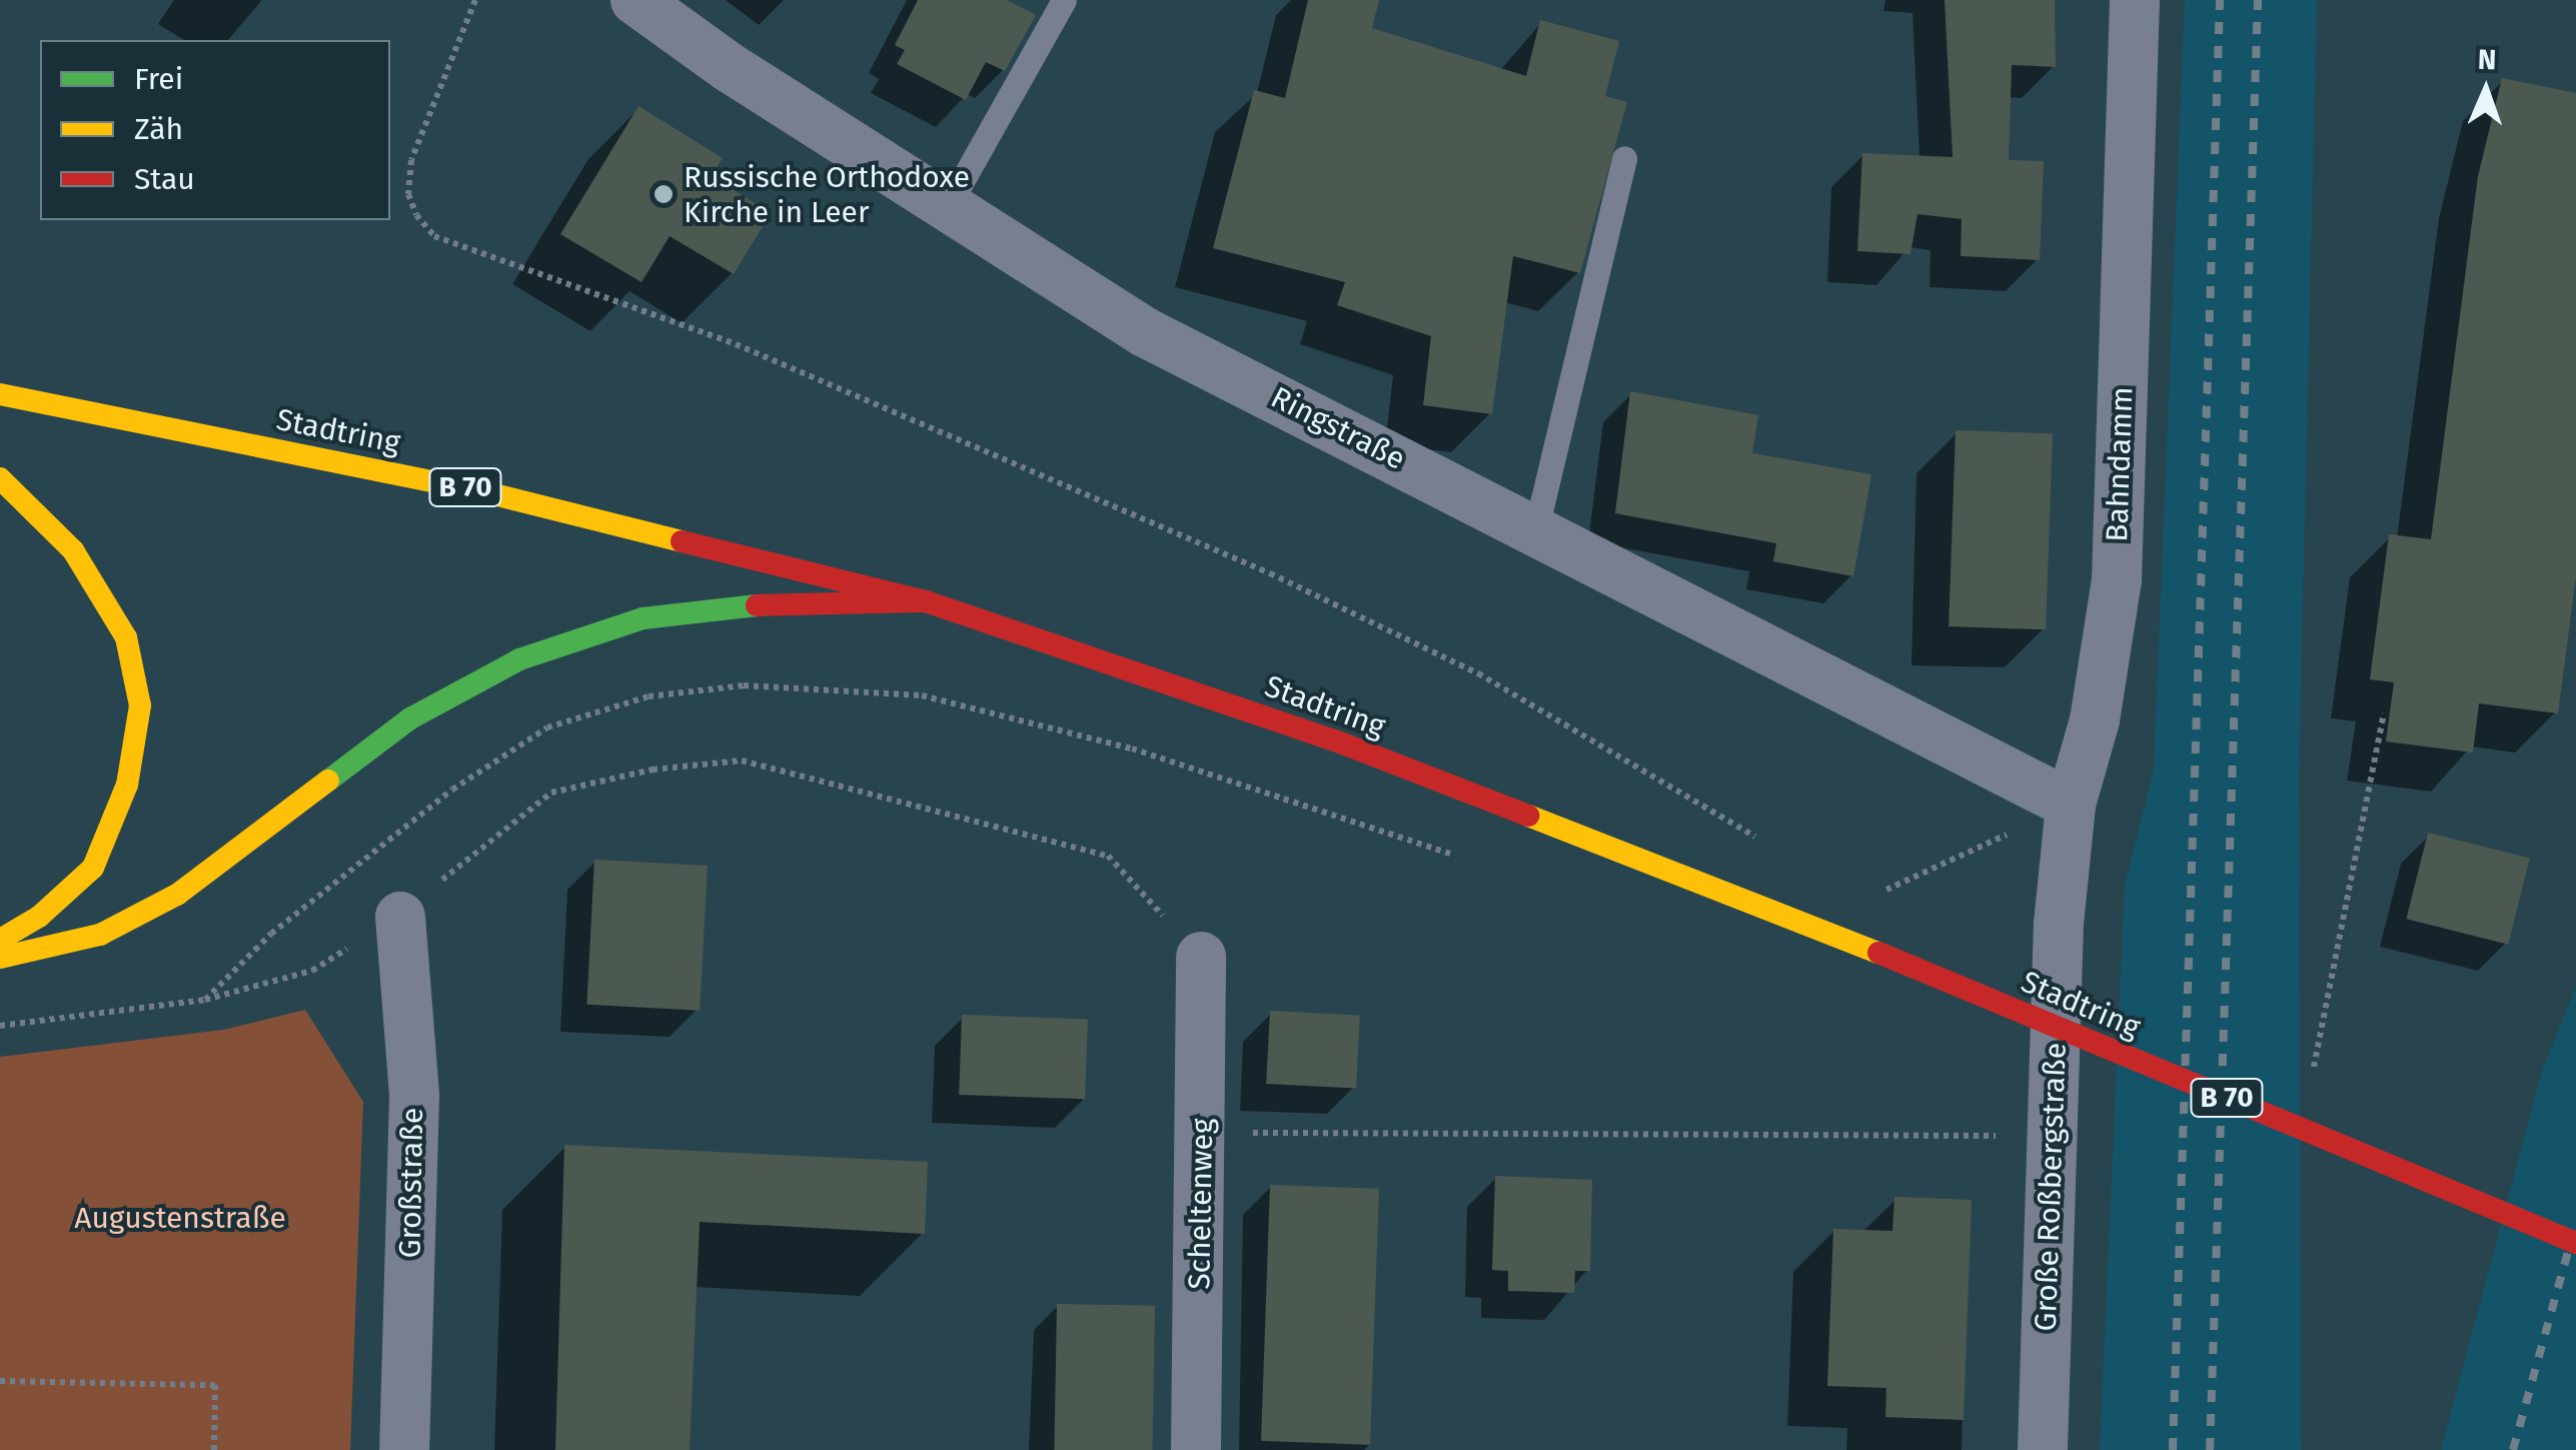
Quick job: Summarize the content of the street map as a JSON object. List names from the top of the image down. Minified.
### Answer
{"streets":{"main road":["Stadtring","B 70"],"street":["Ringstraße","Bahndamm","Großstraße","Große Roßbergstraße","Scheltenweg"]},"crossings":[["Ringstraße","Bahndamm"],["Stadtring","B 70"],["Bahndamm","Große Roßbergstraße"]],"parks":["Augustenstraße"],"places":["Russische Orthodoxe Kirche in Leer"],"legend":["Frei","Zäh","Stau"],"north":"top"}
